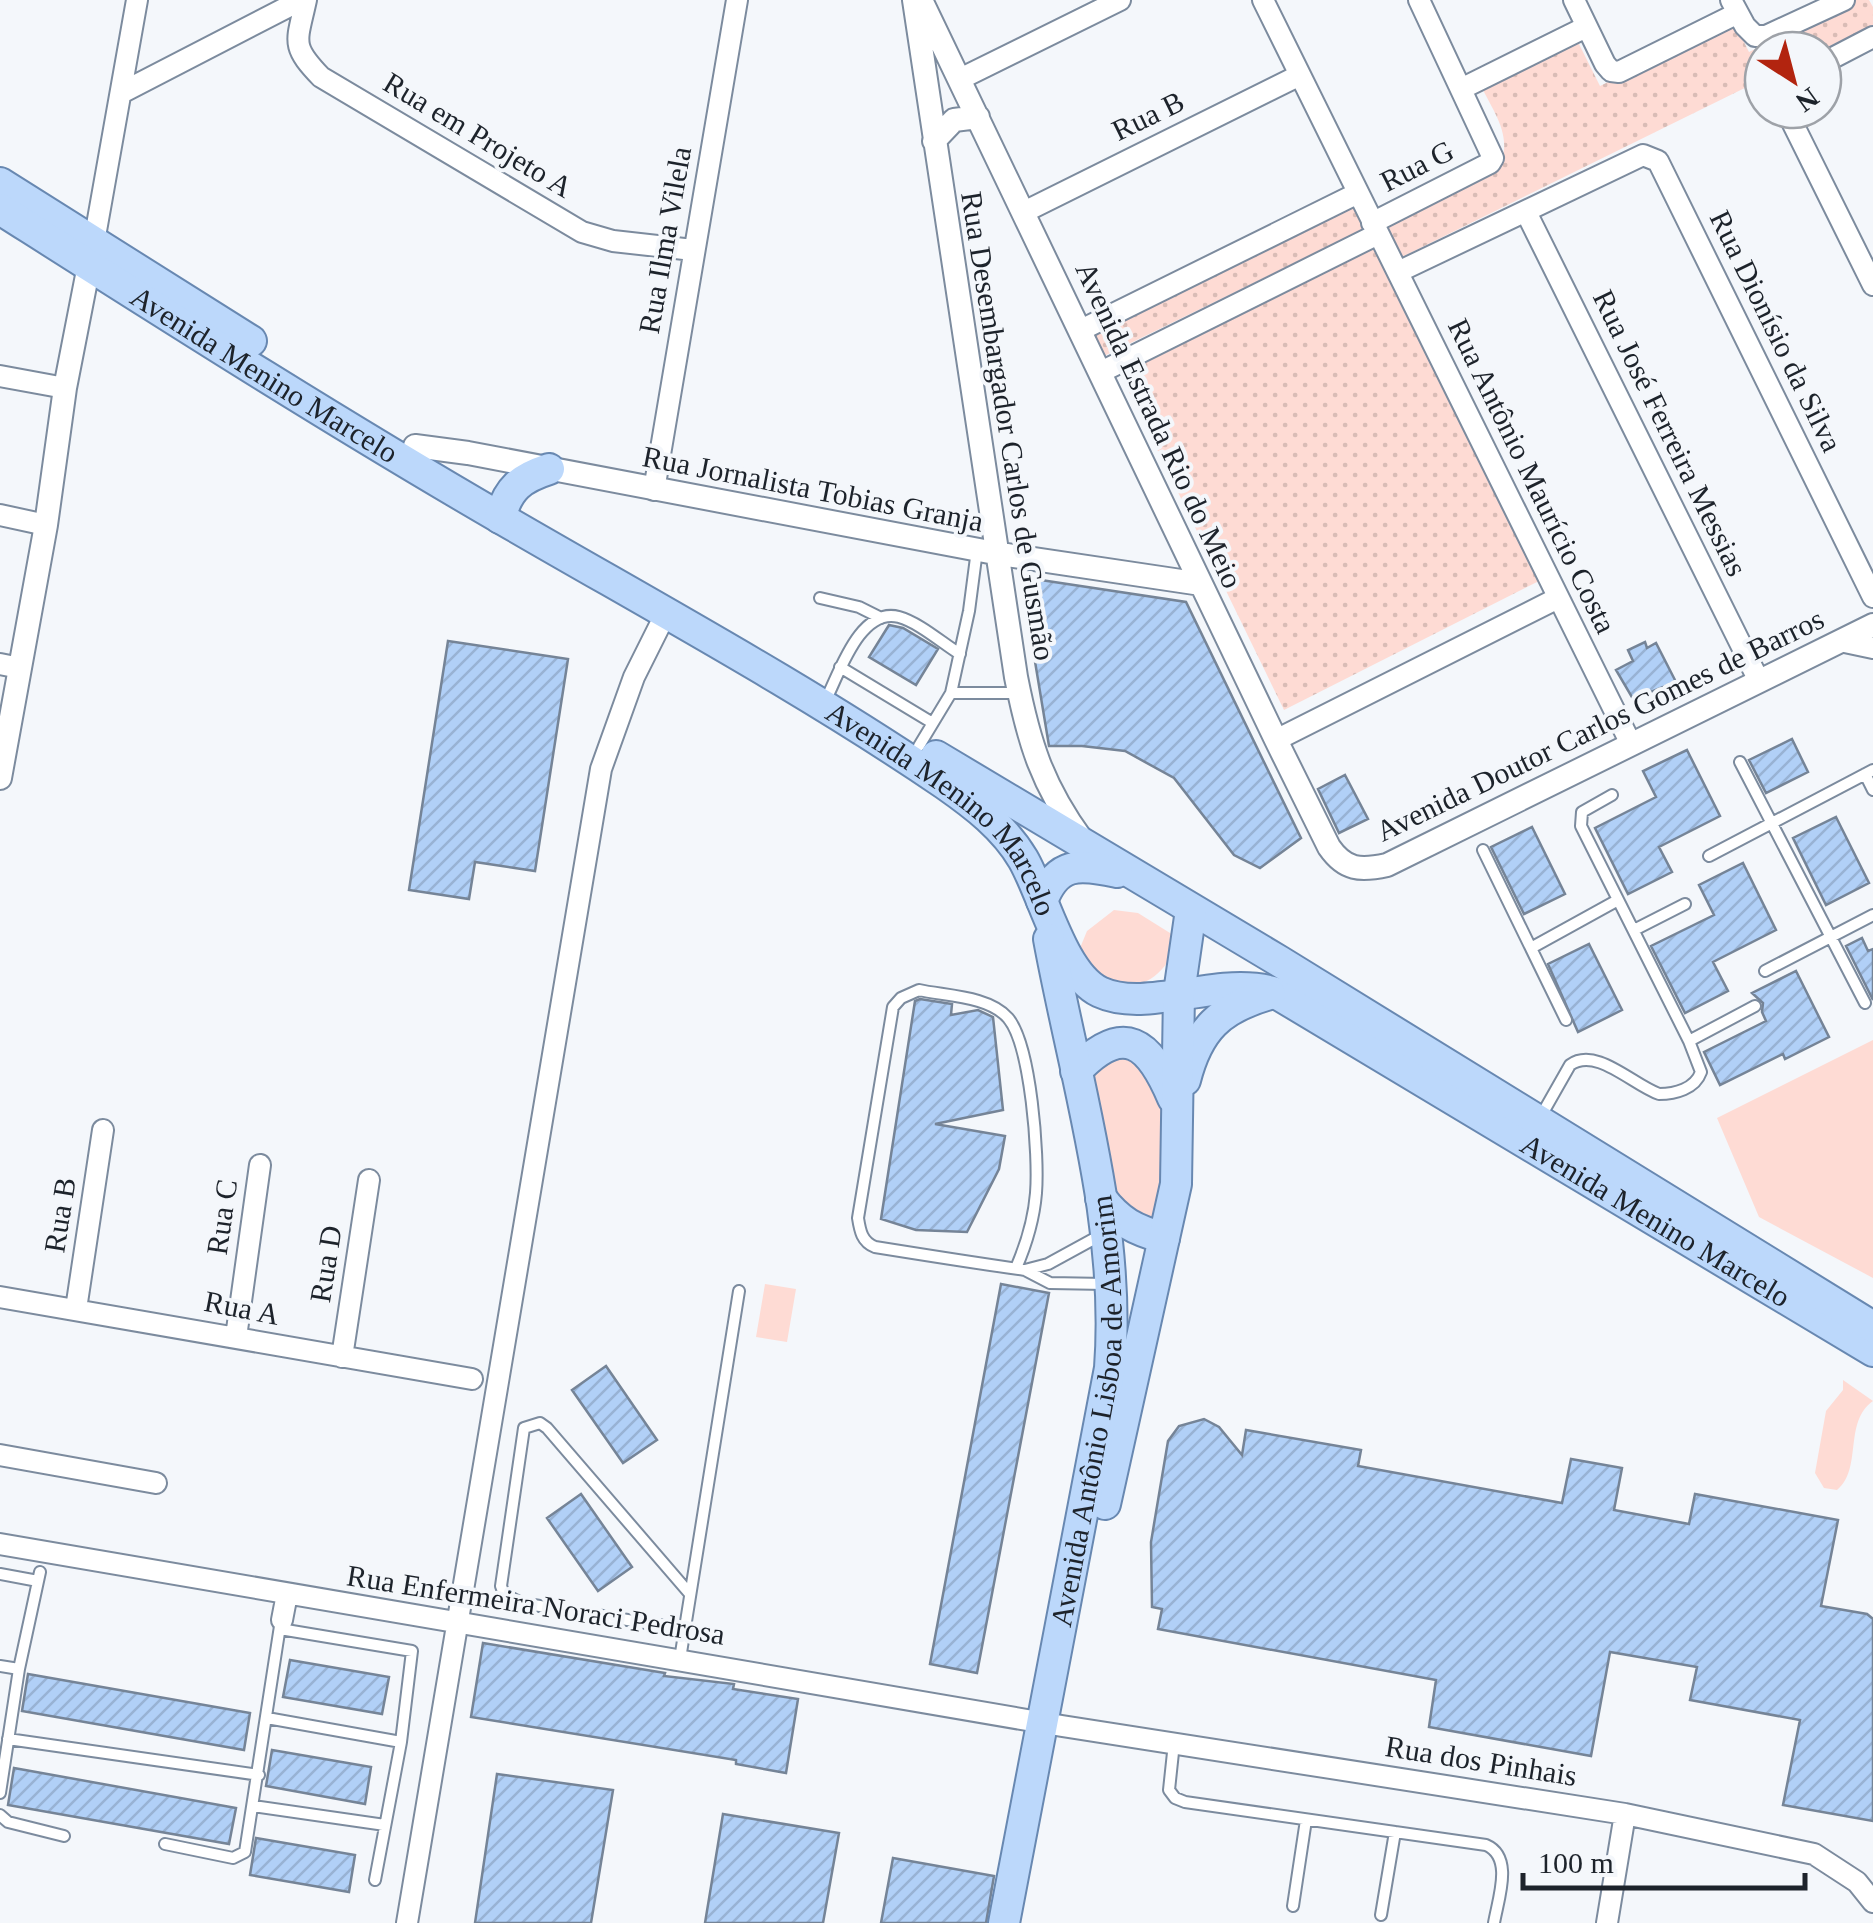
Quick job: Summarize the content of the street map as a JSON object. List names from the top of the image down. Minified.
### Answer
{"streets":{"main road":["Avenida Menino Marcelo","Avenida Antônio Lisboa de Amorim"],"street":["Rua B","Rua em Projeto A","Rua G","Rua Ilma Vilela","Rua Dionísio da Silva","Avenida Estrada Rio do Meio","Rua Desembargador Carlos de Gusmão","Rua José Ferreira Messias","Rua Antônio Maurício Costa","Rua Jornalista Tobias Granja","Avenida Doutor Carlos Gomes de Barros","Rua C","Rua D","Rua A","Rua Enfermeira Noraci Pedrosa","Rua dos Pinhais"]},"crossings":[["Rua B","Avenida Estrada Rio do Meio"],["Rua B","Rua Antônio Maurício Costa"],["Rua B","Rua A"],["Rua em Projeto A","Rua Ilma Vilela"],["Rua G","Avenida Estrada Rio do Meio"],["Rua G","Rua Antônio Maurício Costa"],["Rua Ilma Vilela","Rua Jornalista Tobias Granja"],["Rua Dionísio da Silva","Rua José Ferreira Messias"],["Avenida Menino Marcelo","Rua Desembargador Carlos de Gusmão"],["Avenida Menino Marcelo","Rua Jornalista Tobias Granja"],["Avenida Menino Marcelo","Avenida Antônio Lisboa de Amorim"],["Avenida Estrada Rio do Meio","Rua Jornalista Tobias Granja"],["Avenida Estrada Rio do Meio","Avenida Doutor Carlos Gomes de Barros"],["Rua Desembargador Carlos de Gusmão","Rua Jornalista Tobias Granja"],["Rua José Ferreira Messias","Avenida Doutor Carlos Gomes de Barros"],["Rua Antônio Maurício Costa","Avenida Doutor Carlos Gomes de Barros"],["Rua C","Rua A"],["Rua D","Rua A"],["Avenida Antônio Lisboa de Amorim","Rua Enfermeira Noraci Pedrosa"],["Avenida Antônio Lisboa de Amorim","Rua dos Pinhais"],["Rua Enfermeira Noraci Pedrosa","Rua dos Pinhais"]],"scale_bar":"100 m","north":"bottom right"}
